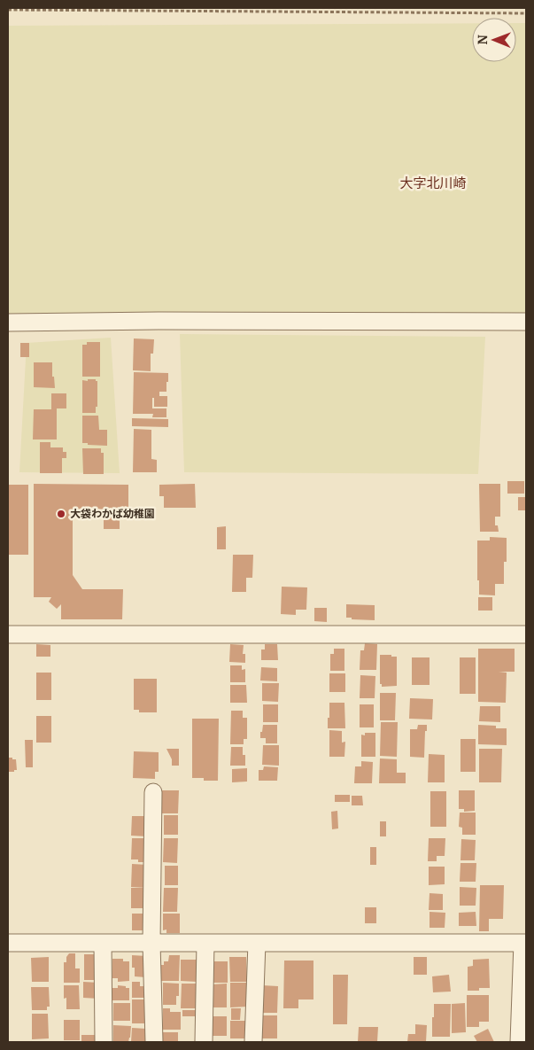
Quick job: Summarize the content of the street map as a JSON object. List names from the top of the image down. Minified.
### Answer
{"districts":["大字北川崎"],"places":["大袋わかば幼稚園"],"north":"left"}
